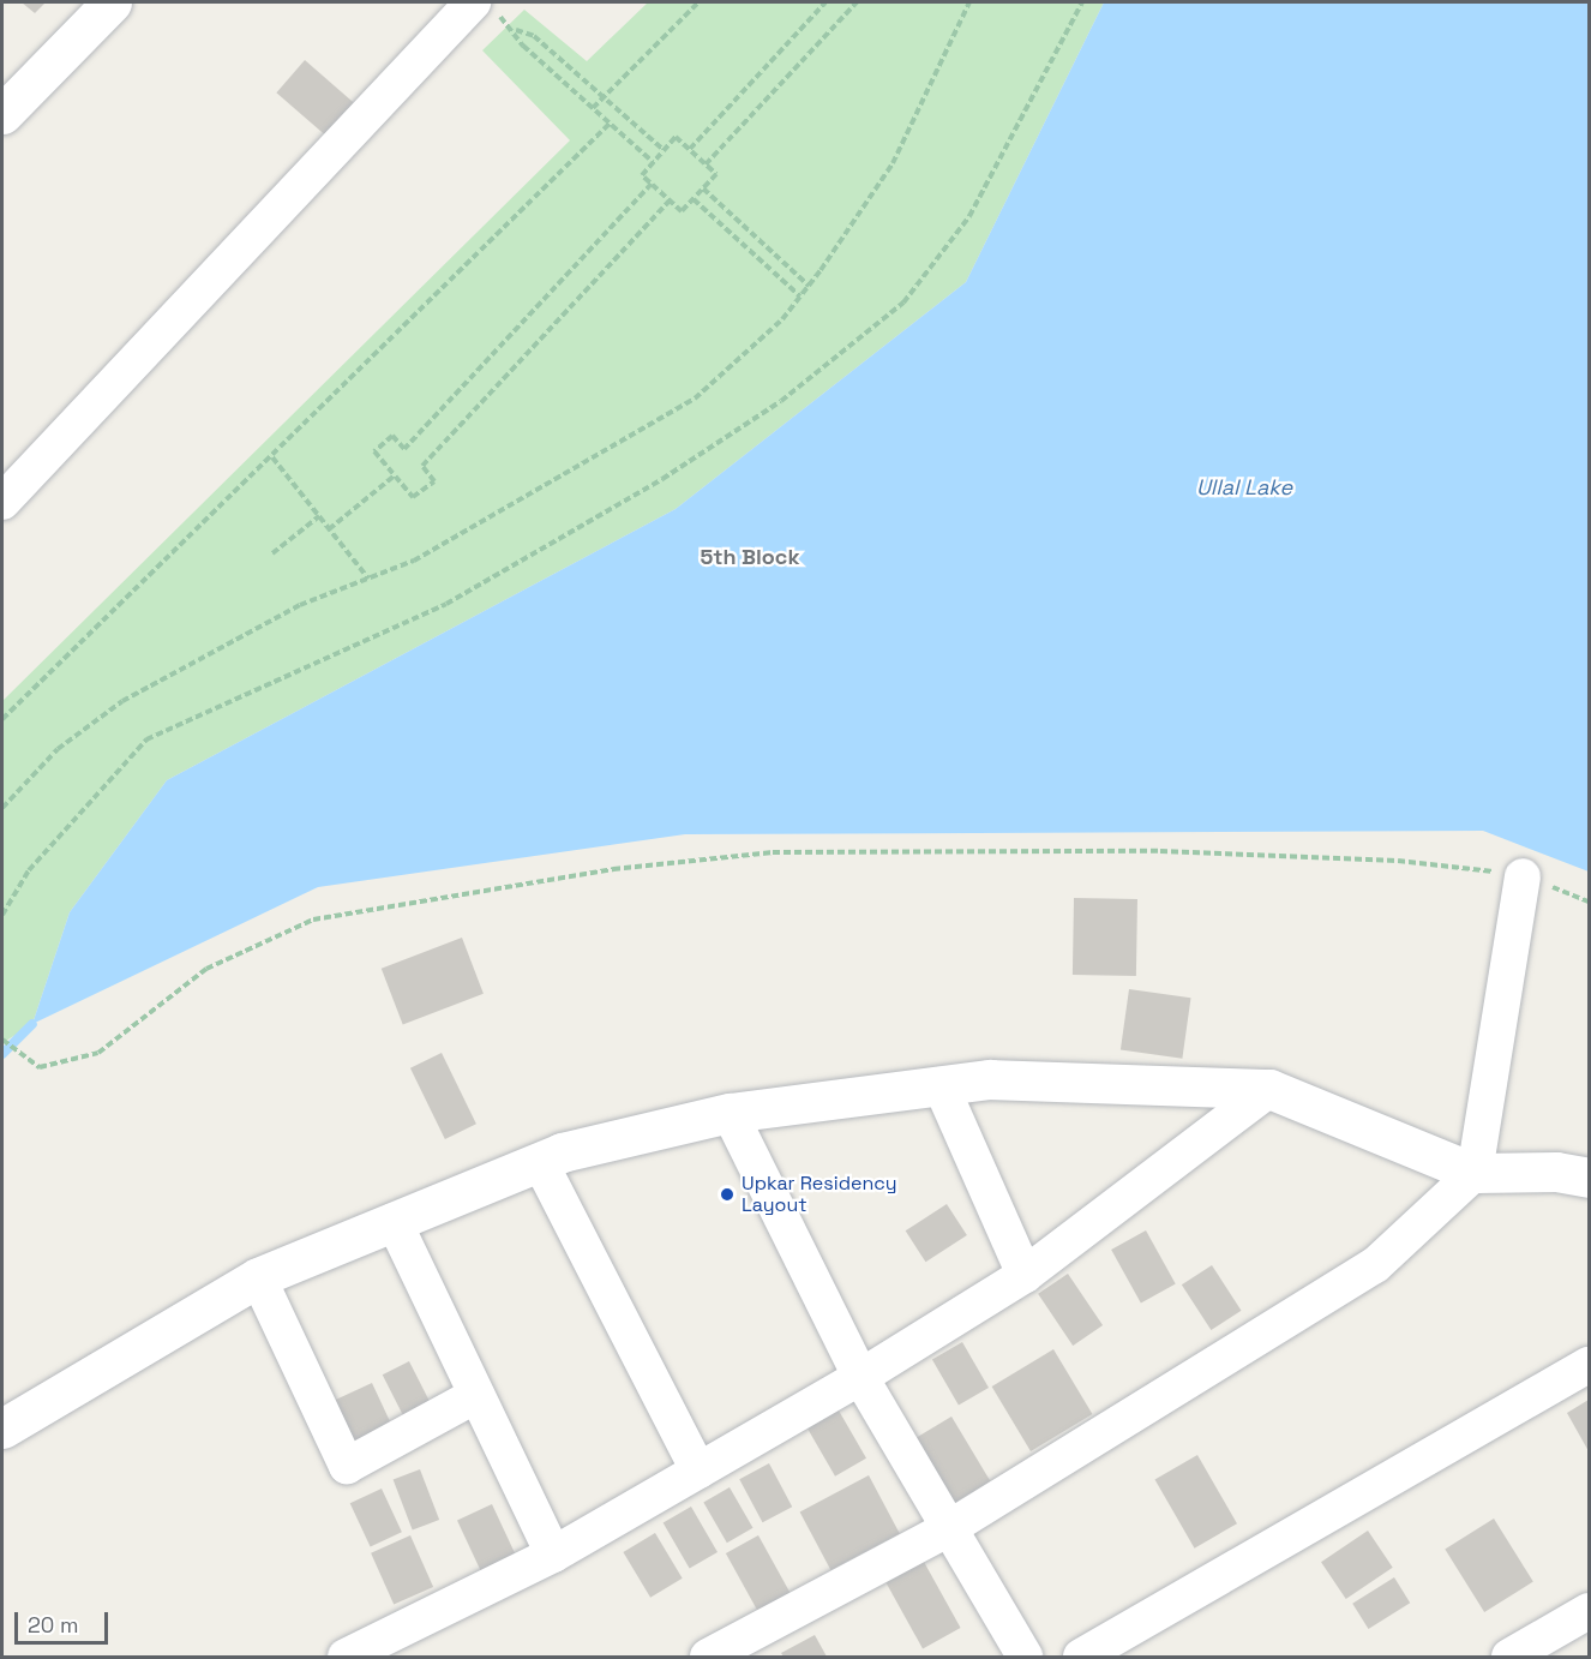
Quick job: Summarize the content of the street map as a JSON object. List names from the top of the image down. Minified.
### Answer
{"districts":["5th Block"],"water":["Ullal Lake"],"places":["Upkar Residency Layout"],"scale_bar":"20 m"}
